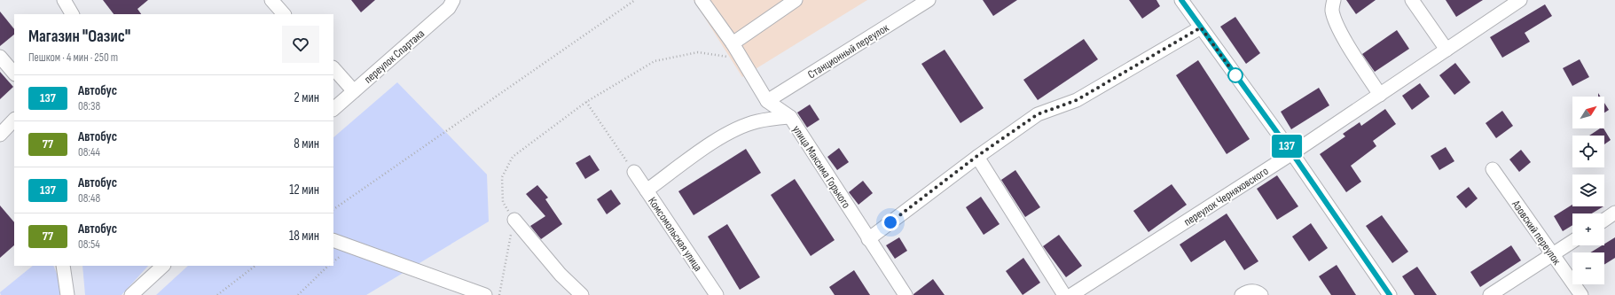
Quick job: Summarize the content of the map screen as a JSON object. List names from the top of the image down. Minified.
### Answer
{"streets":{"street":["Станционный переулок","переулок Спартака","улица Максима Горького","переулок Черняховского","Азовский переулок","Комсомольская улица"]},"crossings":[["Станционный переулок","улица Максима Горького"]],"lines":["bus line 137"],"north":"top right","page":{"on_map":"137","heading":["Магазин \"Оазис\"","Пешком · 4 мин · 250 m"],"list":[{"mark":"137","name":"Автобус","note":"08:38","value":"2 мин"},{"mark":"77","name":"Автобус","note":"08:44","value":"8 мин"},{"mark":"137","name":"Автобус","note":"08:48","value":"12 мин"},{"mark":"77","name":"Автобус","note":"08:54","value":"18 мин"}],"map_buttons":["+","−"]}}
